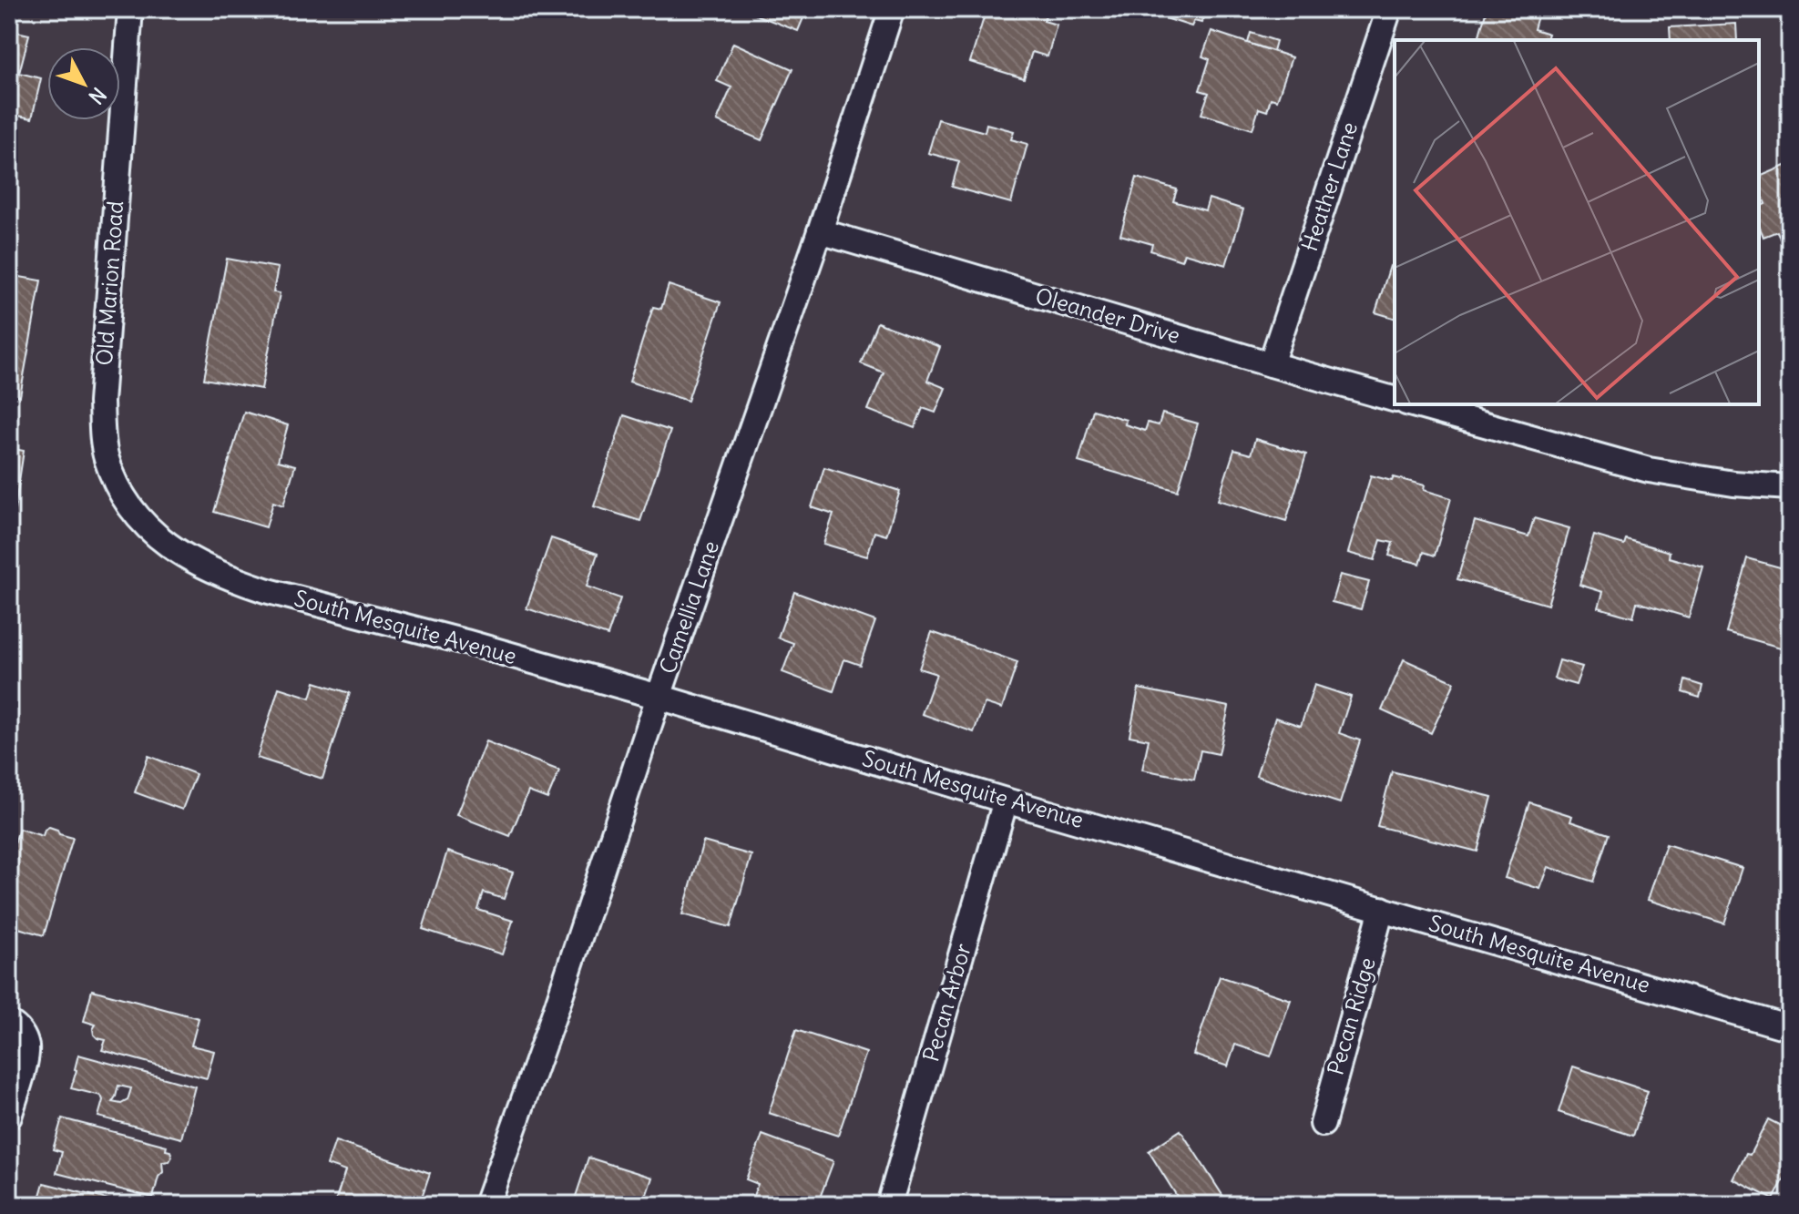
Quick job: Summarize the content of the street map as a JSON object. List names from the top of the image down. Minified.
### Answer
{"streets":{"street":["Heather Lane","Old Marion Road","Oleander Drive","Camellia Lane","South Mesquite Avenue","Pecan Arbor","Pecan Ridge"]},"crossings":[["Heather Lane","Oleander Drive"],["Old Marion Road","South Mesquite Avenue"],["Oleander Drive","Camellia Lane"],["Camellia Lane","South Mesquite Avenue"],["South Mesquite Avenue","Pecan Arbor"],["South Mesquite Avenue","Pecan Ridge"]],"north":"bottom right"}
